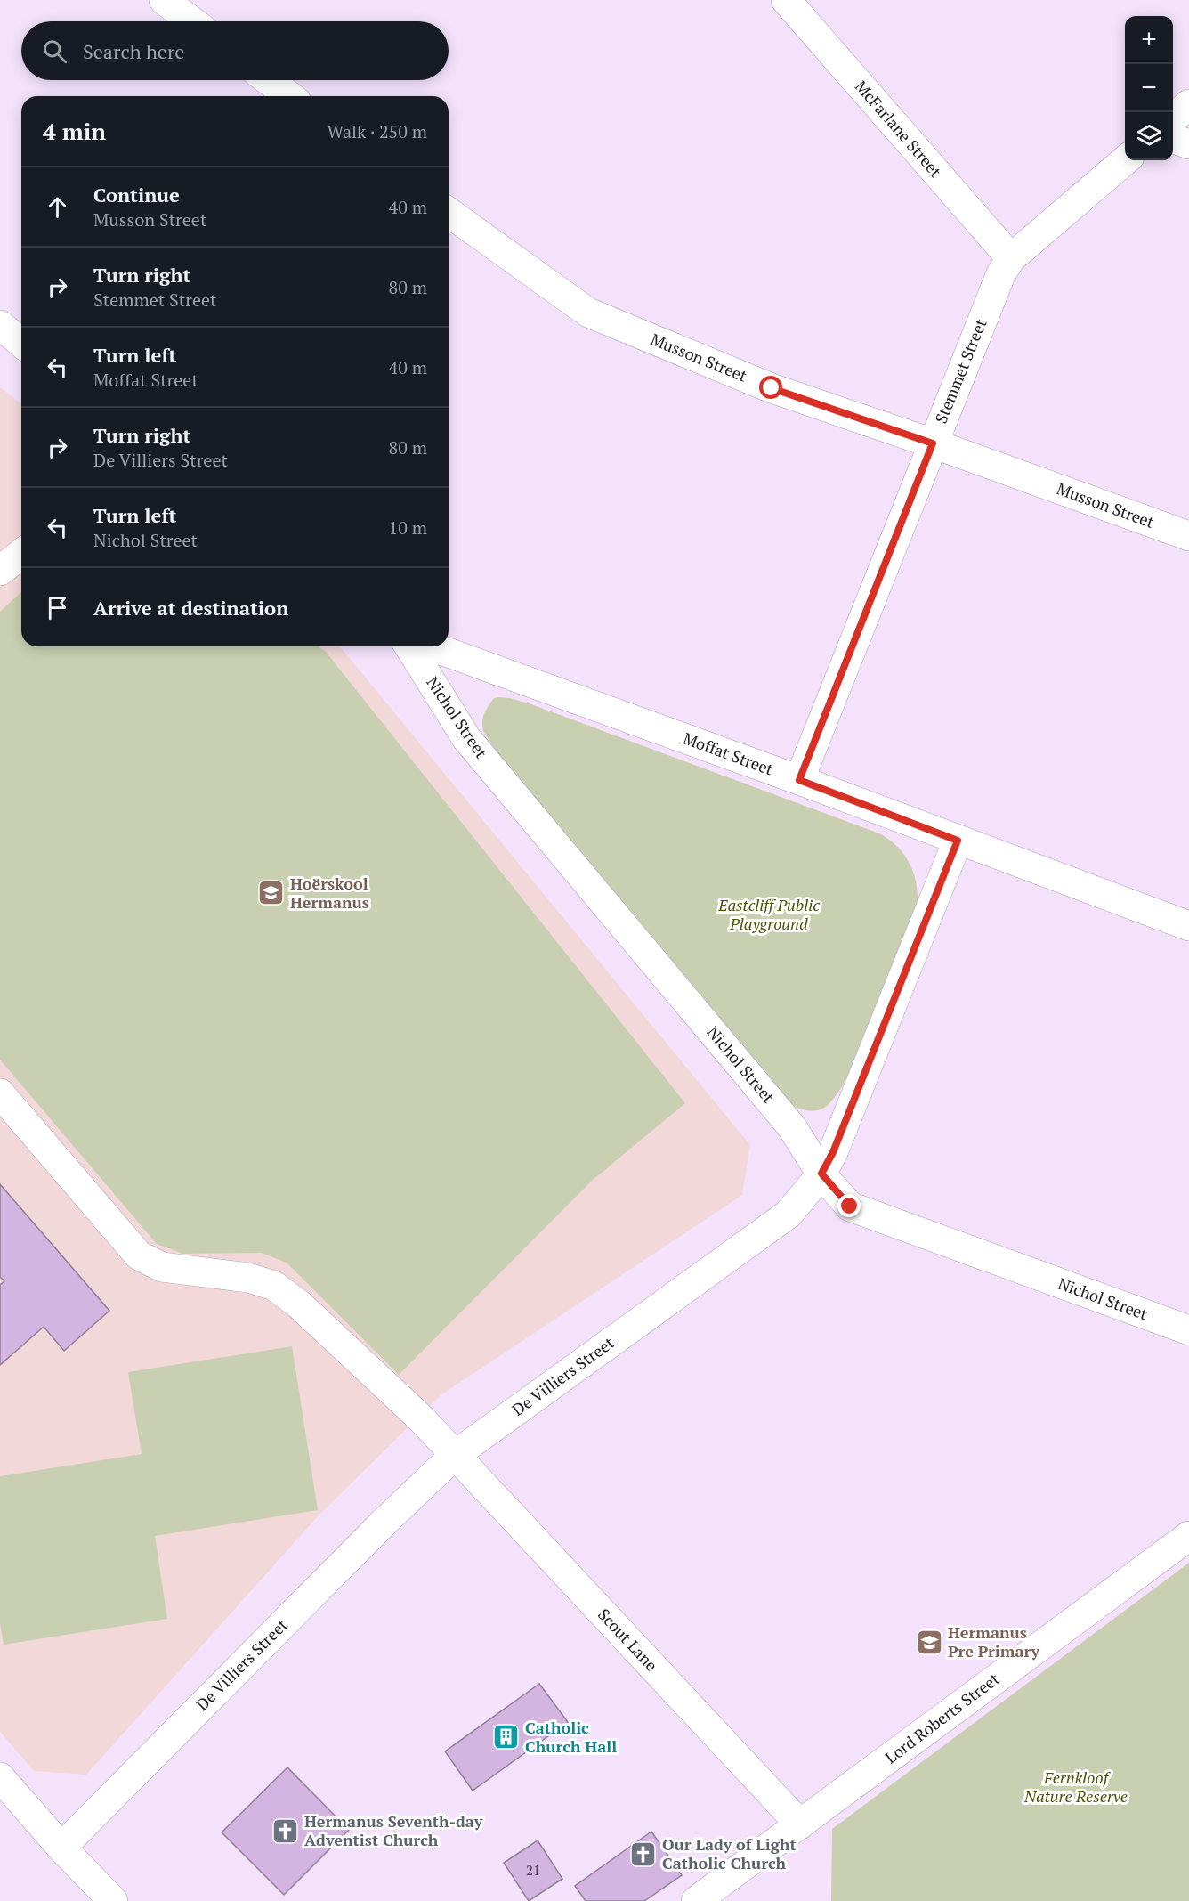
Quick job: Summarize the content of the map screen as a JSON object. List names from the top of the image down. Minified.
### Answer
{"streets":{"street":["McFarlane Street","Musson Street","Stemmet Street","Nichol Street","Moffat Street","De Villiers Street","Scout Lane","Lord Roberts Street"]},"crossings":[["McFarlane Street","Stemmet Street"],["Musson Street","Stemmet Street"],["Stemmet Street","Moffat Street"],["Nichol Street","De Villiers Street"],["Moffat Street","De Villiers Street"],["De Villiers Street","Scout Lane"],["Scout Lane","Lord Roberts Street"]],"parks":["Eastcliff Public Playground","Fernkloof Nature Reserve"],"places":{"school or university":["Hoërskool Hermanus","Hermanus Pre Primary"],"building":["Catholic Church Hall"],"church":["Hermanus Seventh-day Adventist Church","Our Lady of Light Catholic Church"]},"house_numbers":["21"],"page":{"map_buttons":["+","−"],"search":"Search here","heading":["4 min","Walk · 250 m"],"list":[["Continue","Musson Street","40 m"],["Turn right","Stemmet Street","80 m"],["Turn left","Moffat Street","40 m"],["Turn right","De Villiers Street","80 m"],["Turn left","Nichol Street","10 m"],"Arrive at destination"]}}
